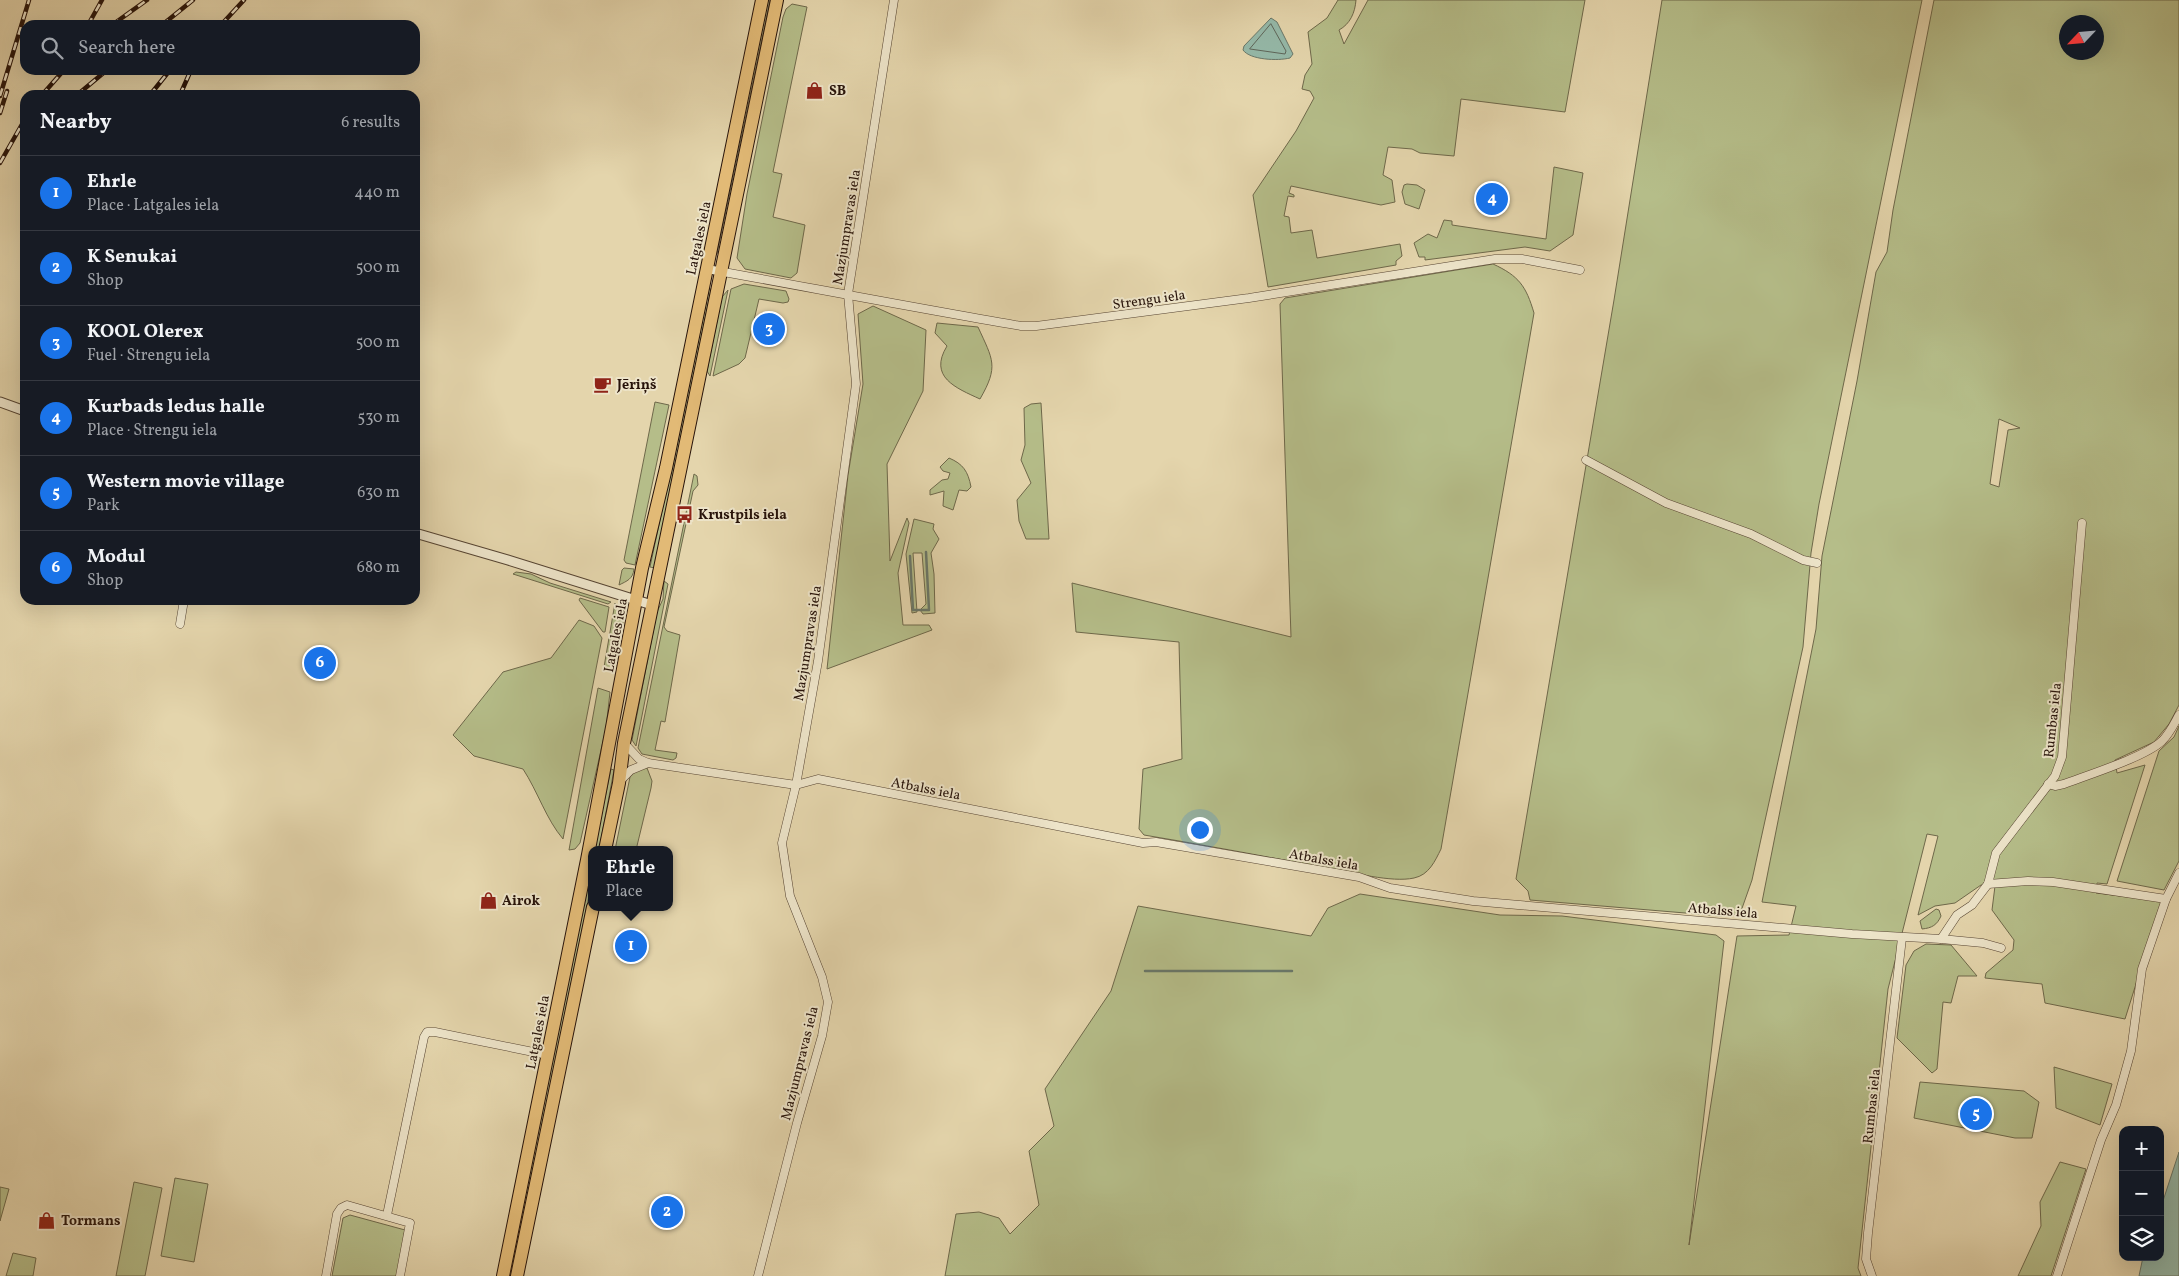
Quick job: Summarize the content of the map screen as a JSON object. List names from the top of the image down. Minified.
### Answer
{"streets":{"highway":["Latgales iela"],"street":["Mazjumpravas iela","Strengu iela","Rumbas iela","Atbalss iela"]},"crossings":[["Mazjumpravas iela","Strengu iela"],["Mazjumpravas iela","Atbalss iela"],["Latgales iela","Strengu iela"],["Rumbas iela","Atbalss iela"]],"places":{"shop":["SB","Airok","Tormans"],"cafe":["Jēriņš"],"bus stop":["Krustpils iela"]},"north":"bottom left","page":{"search":"Search here","heading":["Nearby","6 results"],"list":[{"mark":"1","name":"Ehrle","note":"Place · Latgales iela","value":"440 m"},{"mark":"2","name":"K Senukai","note":"Shop","value":"500 m"},{"mark":"3","name":"KOOL Olerex","note":"Fuel · Strengu iela","value":"500 m"},{"mark":"4","name":"Kurbads ledus halle","note":"Place · Strengu iela","value":"530 m"},{"mark":"5","name":"Western movie village","note":"Park","value":"630 m"},{"mark":"6","name":"Modul","note":"Shop","value":"680 m"}],"pins":["4","3","6","1","5","2"],"popup":["Ehrle","Place"],"map_buttons":["+","−"]}}
